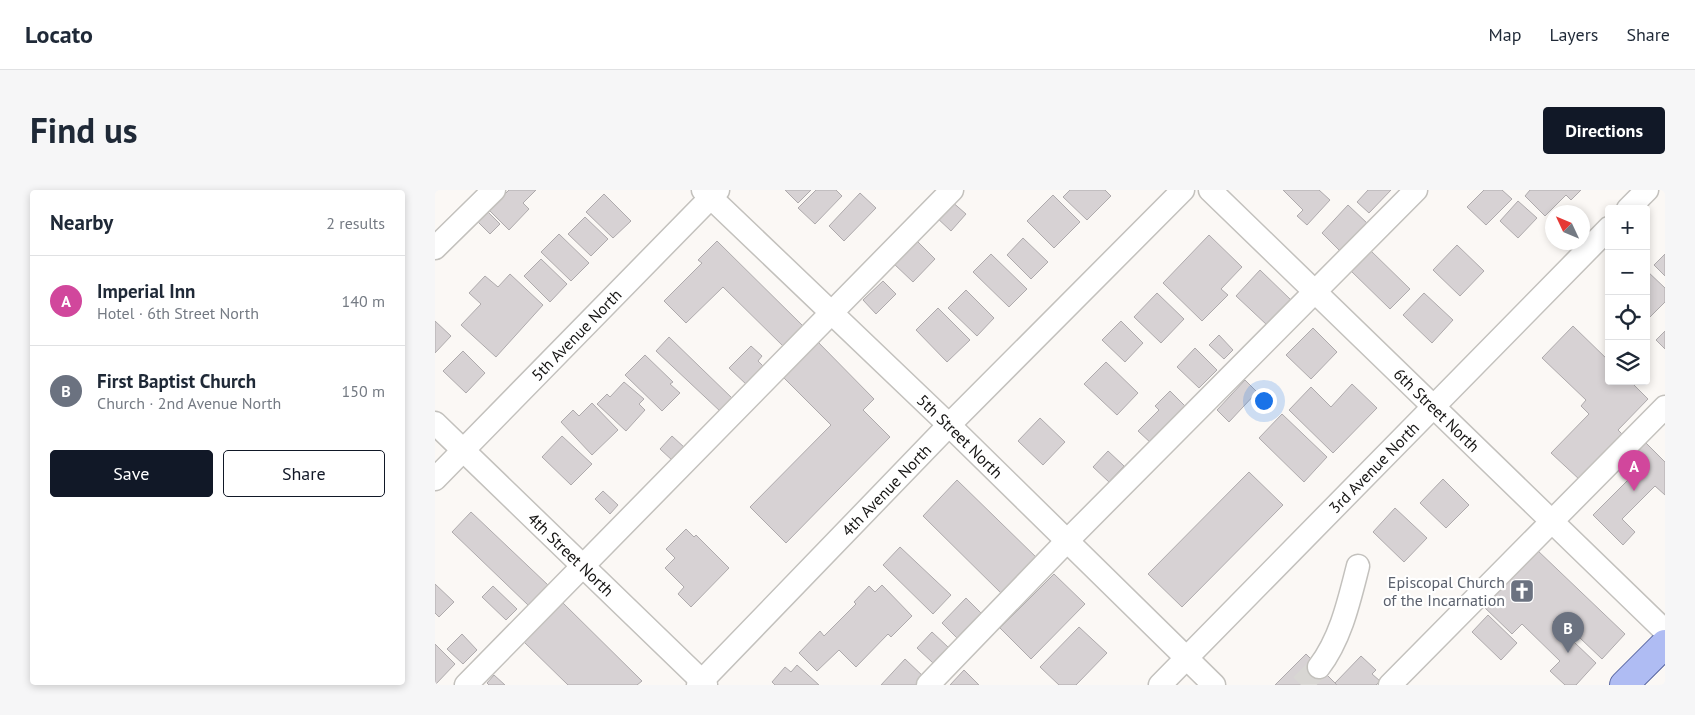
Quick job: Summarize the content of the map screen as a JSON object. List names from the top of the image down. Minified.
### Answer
{"streets":{"street":["5th Avenue North","6th Street North","5th Street North","3rd Avenue North","4th Avenue North","4th Street North"]},"crossings":[["5th Avenue North","5th Street North"],["5th Avenue North","4th Street North"],["6th Street North","3rd Avenue North"],["5th Street North","3rd Avenue North"],["5th Street North","4th Avenue North"],["4th Avenue North","4th Street North"]],"places":{"church":["Episcopal Church of the Incarnation"]},"north":"top left","page":{"header":"Locato","nav":["Map","Layers","Share"],"title":"Find us","buttons":["Directions",["Save","Share"]],"heading":["Nearby","2 results"],"map_buttons":["+","−"],"list":[{"mark":"A","name":"Imperial Inn","note":"Hotel · 6th Street North","value":"140 m"},{"mark":"B","name":"First Baptist Church","note":"Church · 2nd Avenue North","value":"150 m"}],"pins":["A","B"]}}
